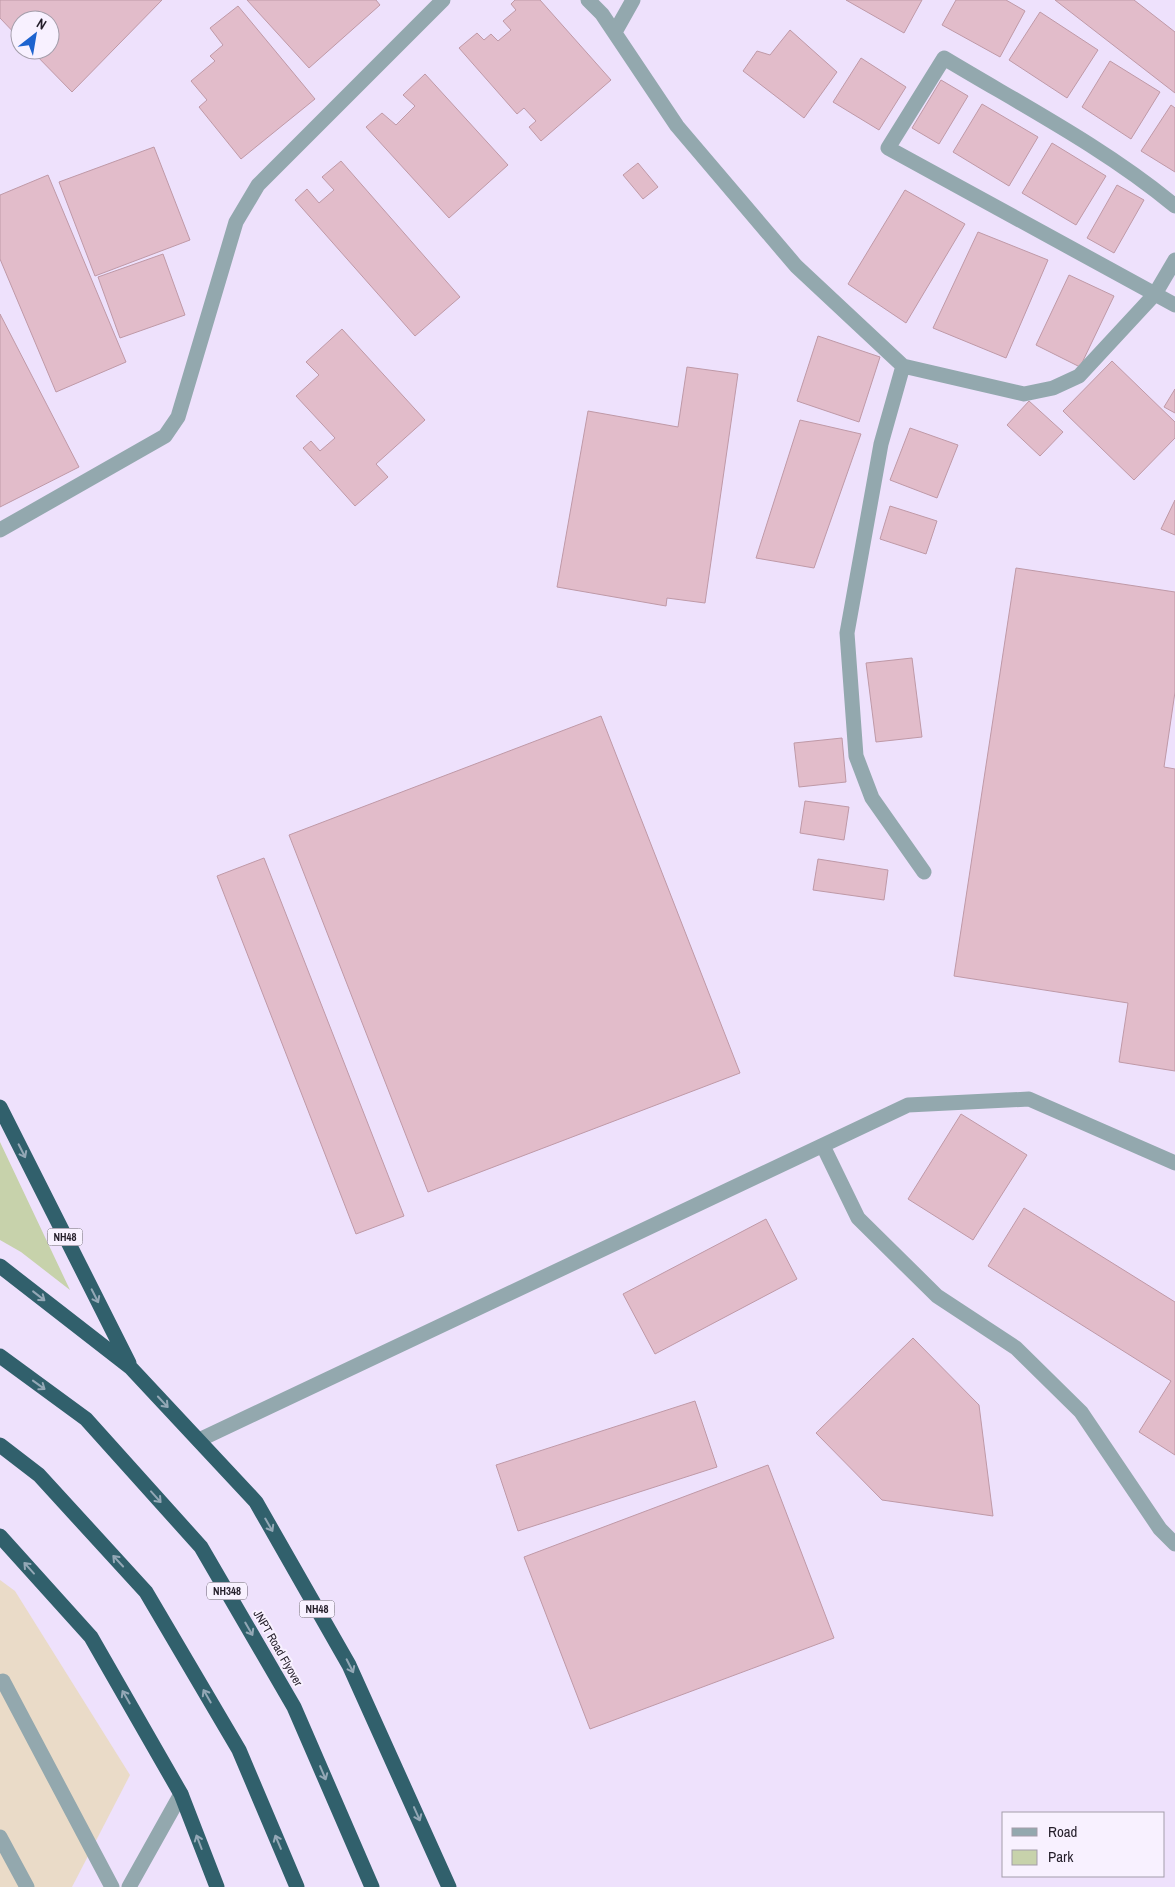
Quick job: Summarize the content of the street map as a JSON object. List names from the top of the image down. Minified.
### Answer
{"streets":{"highway":["NH48","NH348","JNPT Road Flyover"]},"legend":["Road","Park"],"north":"top right"}
